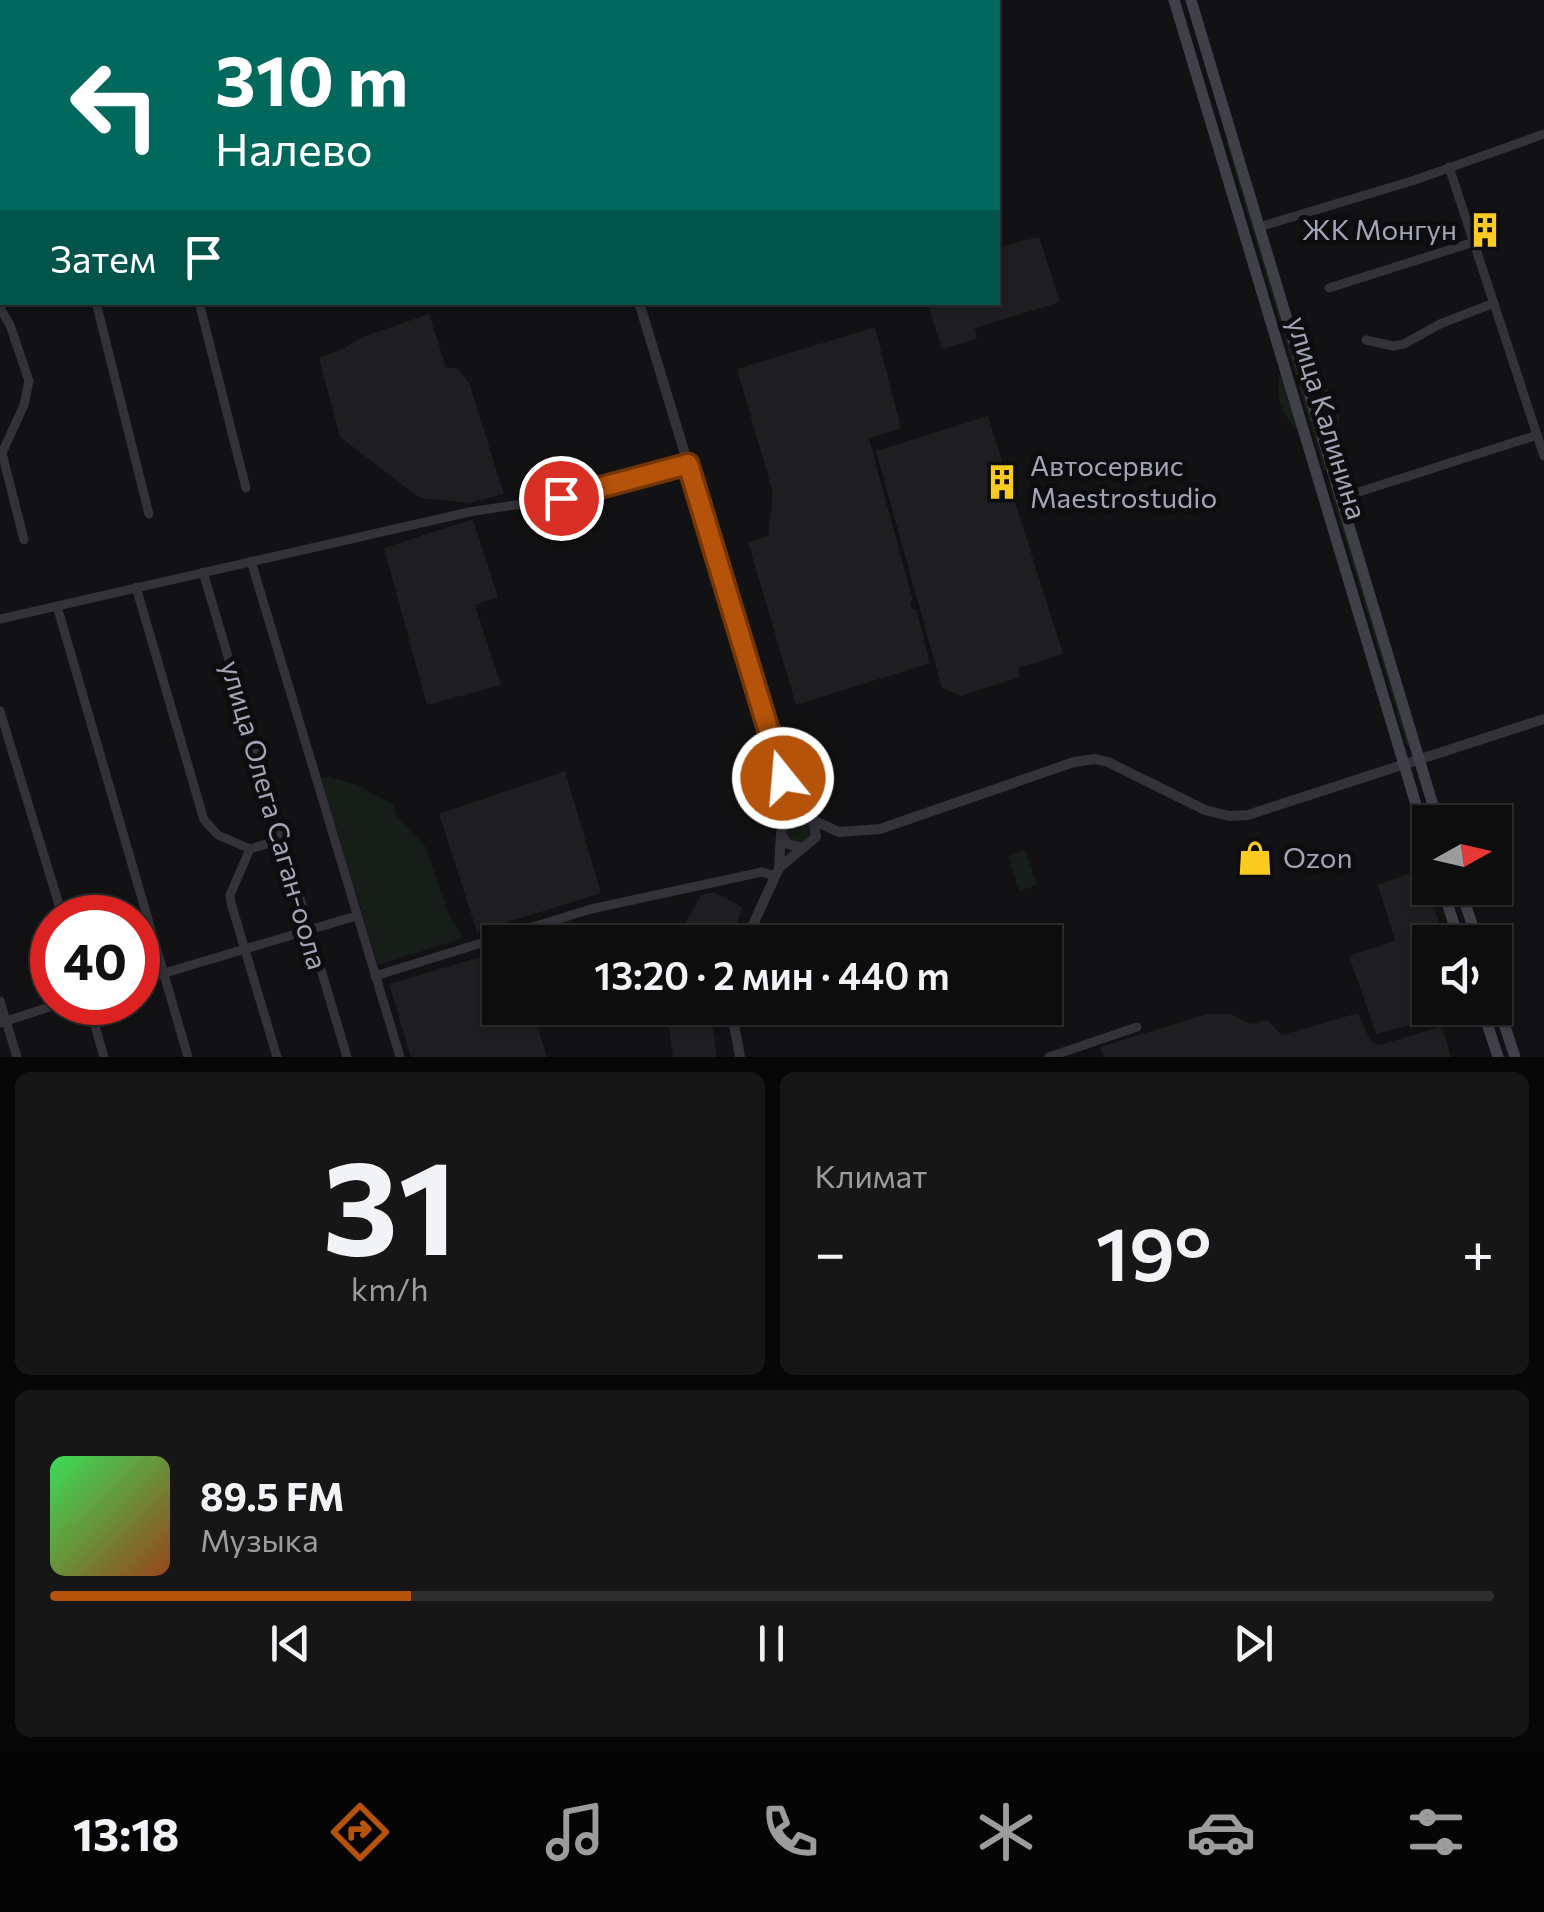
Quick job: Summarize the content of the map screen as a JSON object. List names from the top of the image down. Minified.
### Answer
{"streets":{"main road":["улица Калинина"],"street":["улица Олега Саган-оола"]},"places":{"building":["ЖК Монгун","Автосервис Maestrostudio"],"shop":["Ozon"]},"north":"right","page":{"turn":["310 m","Налево"],"then":"Затем","limit":"40","trip":"13:20 · 2 мин · 440 m","tile":[["31","km/h"],"Климат"],"heat":["−","19°","+"],"song":["89.5 FM","Музыка"],"tabs":"13:18"}}
